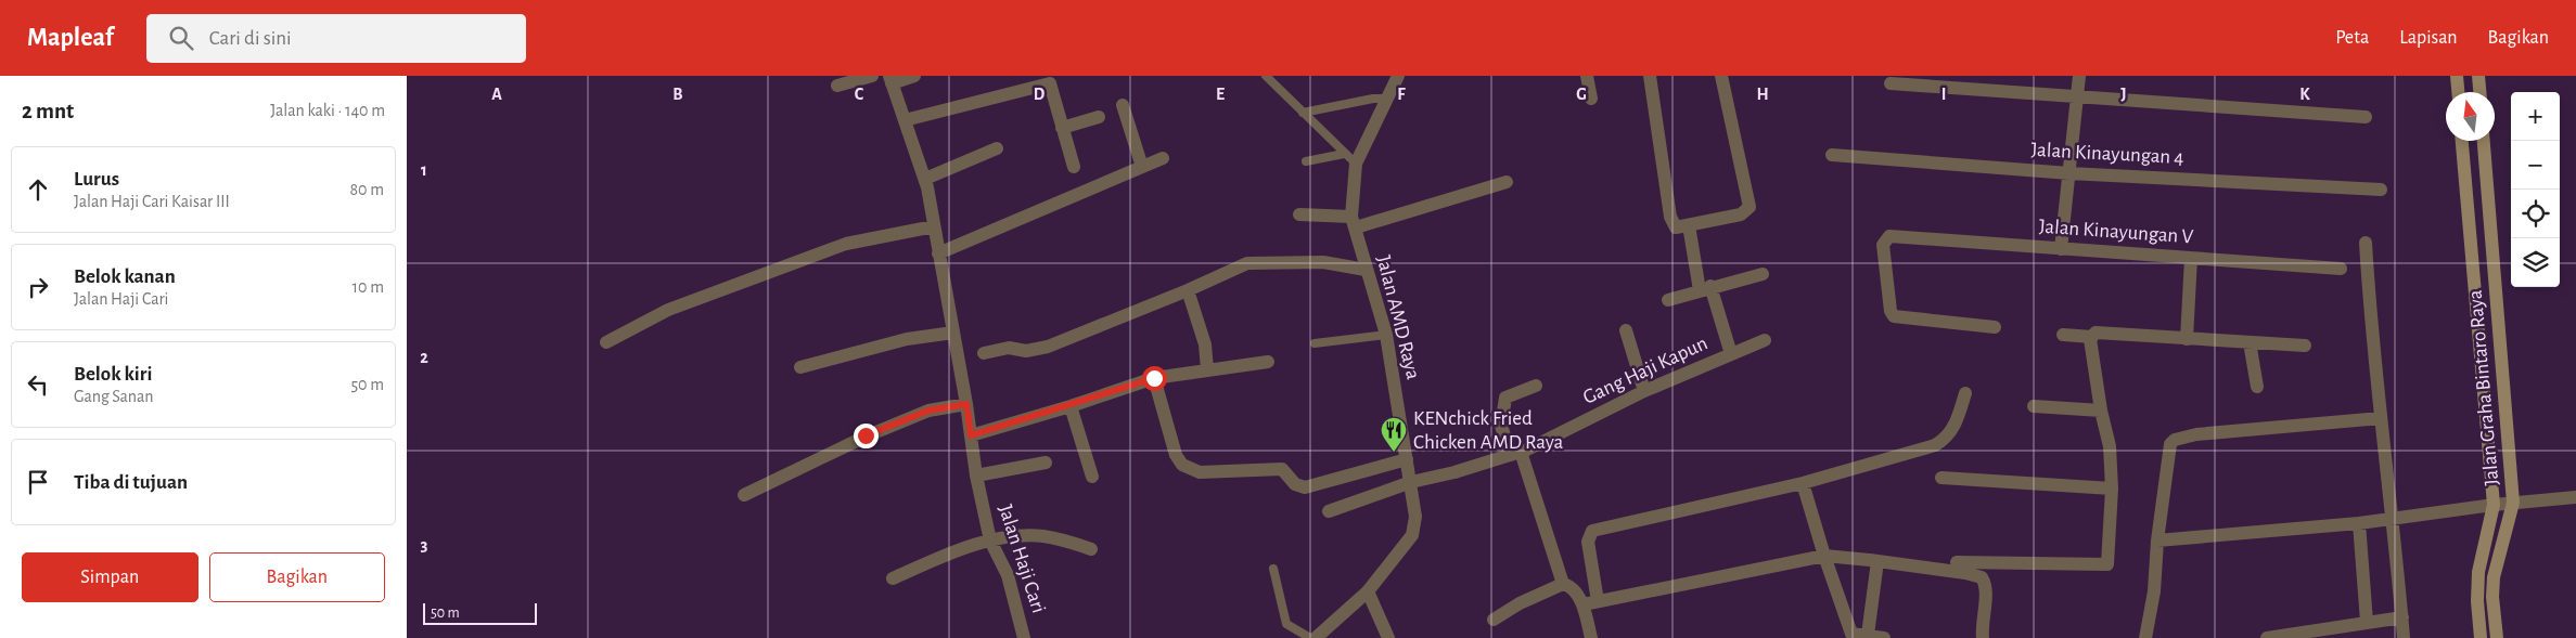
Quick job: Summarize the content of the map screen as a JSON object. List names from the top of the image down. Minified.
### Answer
{"streets":{"main road":["Jalan Graha Bintaro Raya"],"street":["Jalan Kinayungan 4","Jalan Kinayungan V","Jalan AMD Raya","Gang Haji Kapun","Jalan Haji Cari"]},"crossings":[["Jalan AMD Raya","Gang Haji Kapun"]],"places":{"restaurant":["KENchick Fried Chicken AMD Raya"]},"scale_bar":"50 m","north":"top","page":{"header":"Mapleaf","search":"Cari di sini","nav":["Peta","Lapisan","Bagikan"],"heading":["2 mnt","Jalan kaki · 140 m"],"map_buttons":["+","−"],"list":[["Lurus","Jalan Haji Cari Kaisar III","80 m"],["Belok kanan","Jalan Haji Cari","10 m"],["Belok kiri","Gang Sanan","50 m"],"Tiba di tujuan"],"buttons":["Simpan","Bagikan"],"scale":"50 m"},"grid":{"columns":["A","B","C","D","E","F","G","H","I","J","K"],"rows":["1","2","3"]}}
